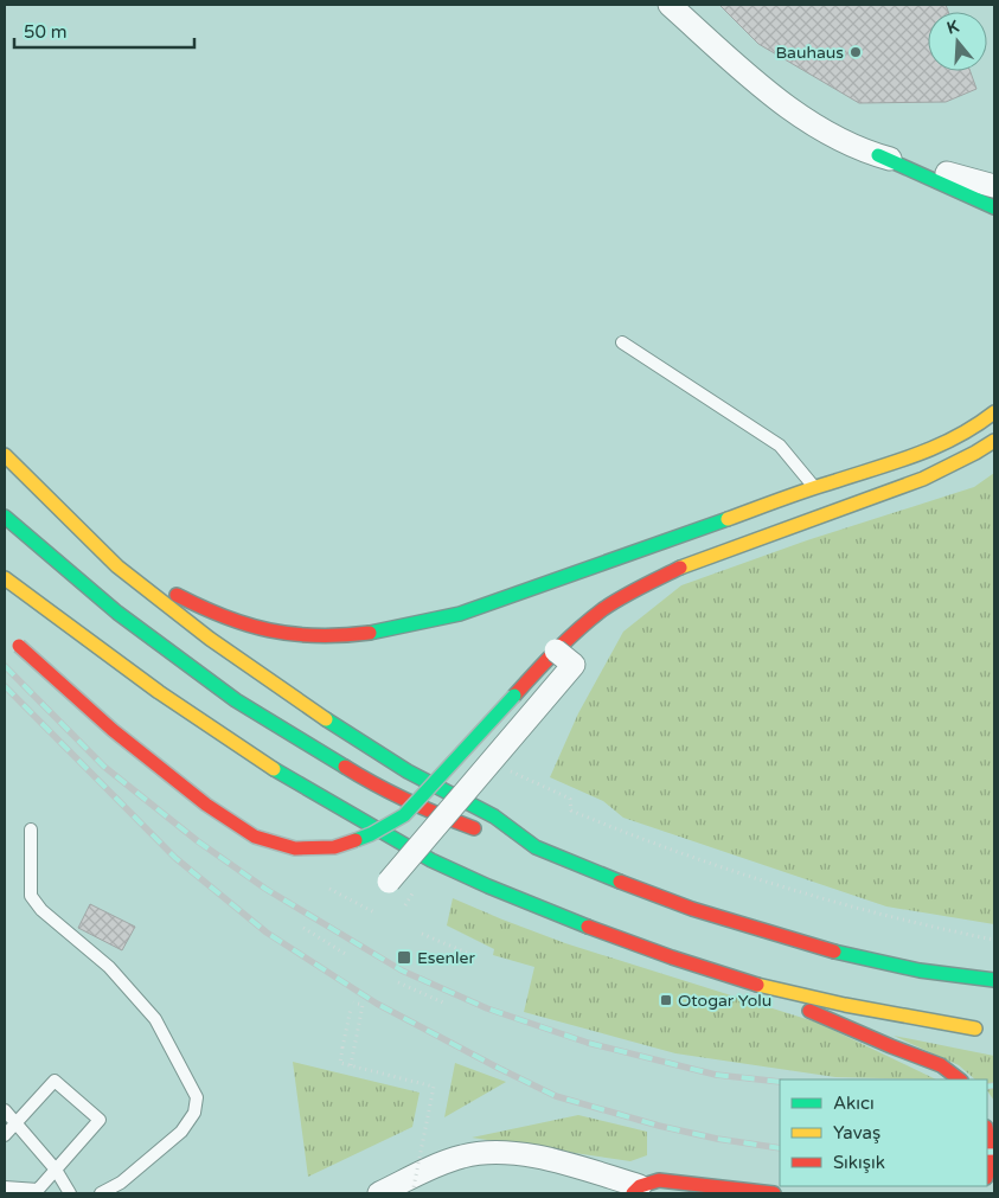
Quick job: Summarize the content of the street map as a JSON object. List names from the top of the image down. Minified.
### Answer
{"places":{"other":["Bauhaus"],"transit":["Esenler","Otogar Yolu"]},"legend":["Akıcı","Yavaş","Sıkışık"],"scale_bar":"50 m","north":"top"}
